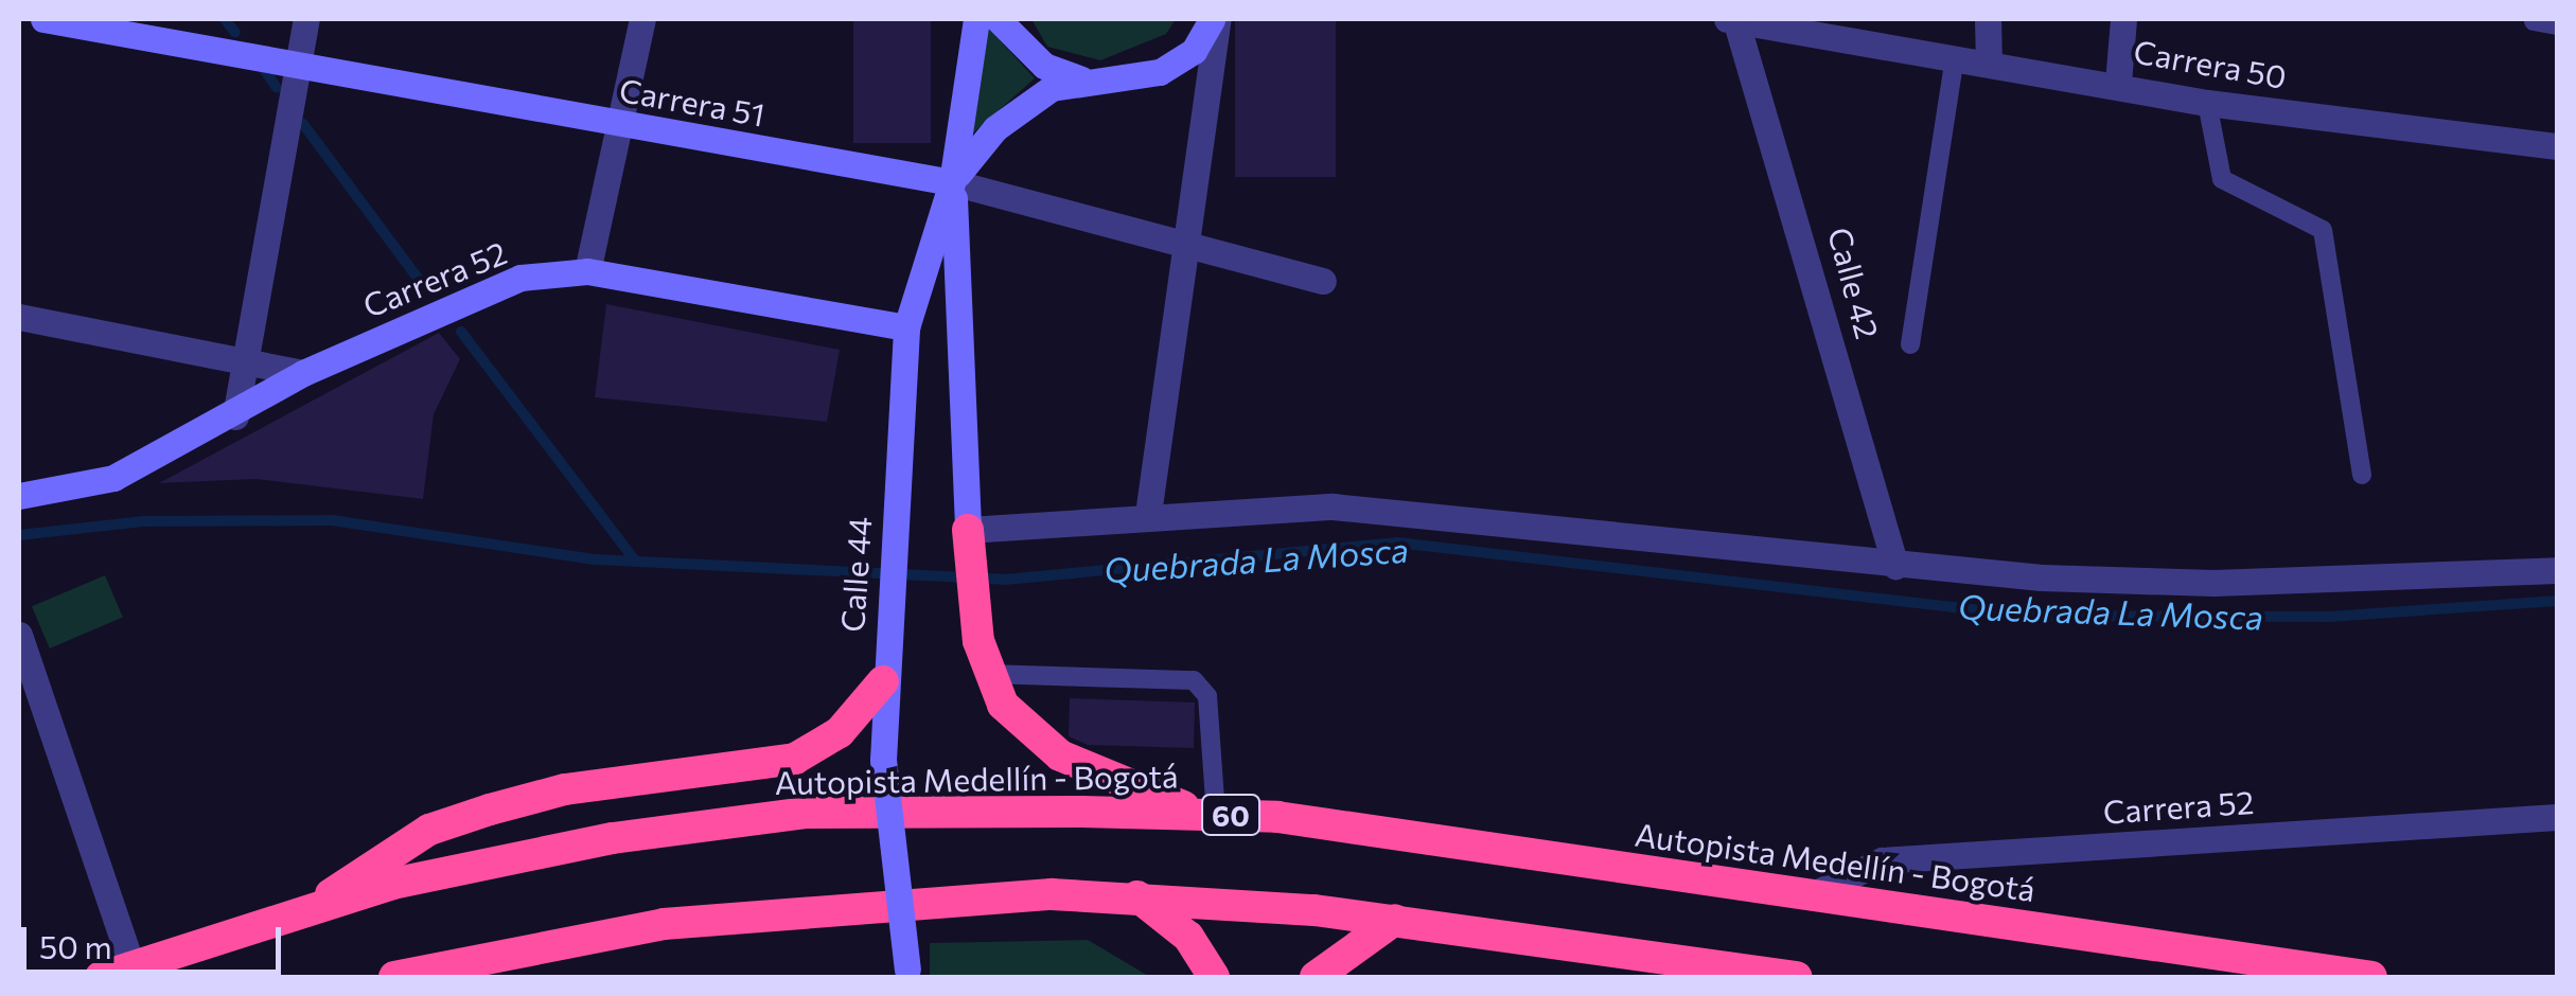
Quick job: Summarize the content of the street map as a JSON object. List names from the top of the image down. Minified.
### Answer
{"streets":{"highway":["Autopista Medellín - Bogotá","60"],"street":["Carrera 50","Carrera 51","Carrera 52","Calle 42","Calle 44"]},"crossings":[["Carrera 50","Calle 42"],["Carrera 51","Calle 44"],["Carrera 52","Calle 44"],["Carrera 52","Autopista Medellín - Bogotá"]],"water":["Quebrada La Mosca"],"scale_bar":"50 m"}
